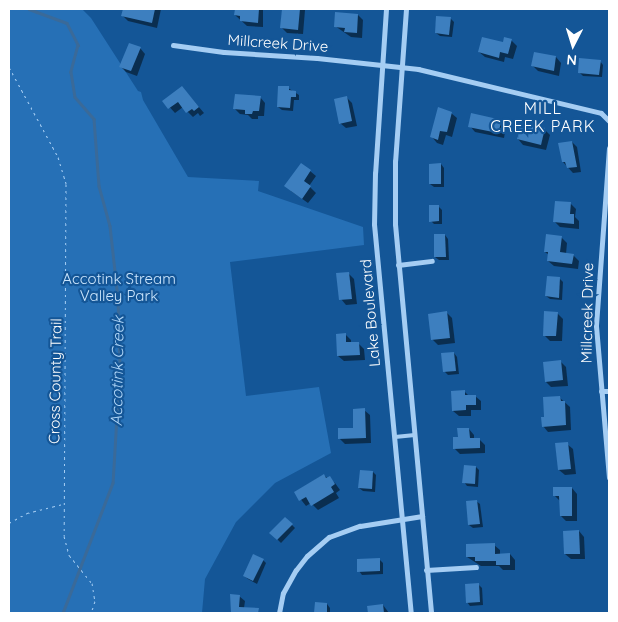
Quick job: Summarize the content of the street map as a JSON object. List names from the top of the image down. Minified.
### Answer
{"streets":{"street":["Millcreek Drive","Lake Boulevard"],"path":["Cross County Trail"]},"crossings":[["Millcreek Drive","Lake Boulevard"]],"districts":["MILL CREEK PARK"],"water":["Accotink Creek"],"parks":["Accotink Stream Valley Park"],"north":"bottom"}
